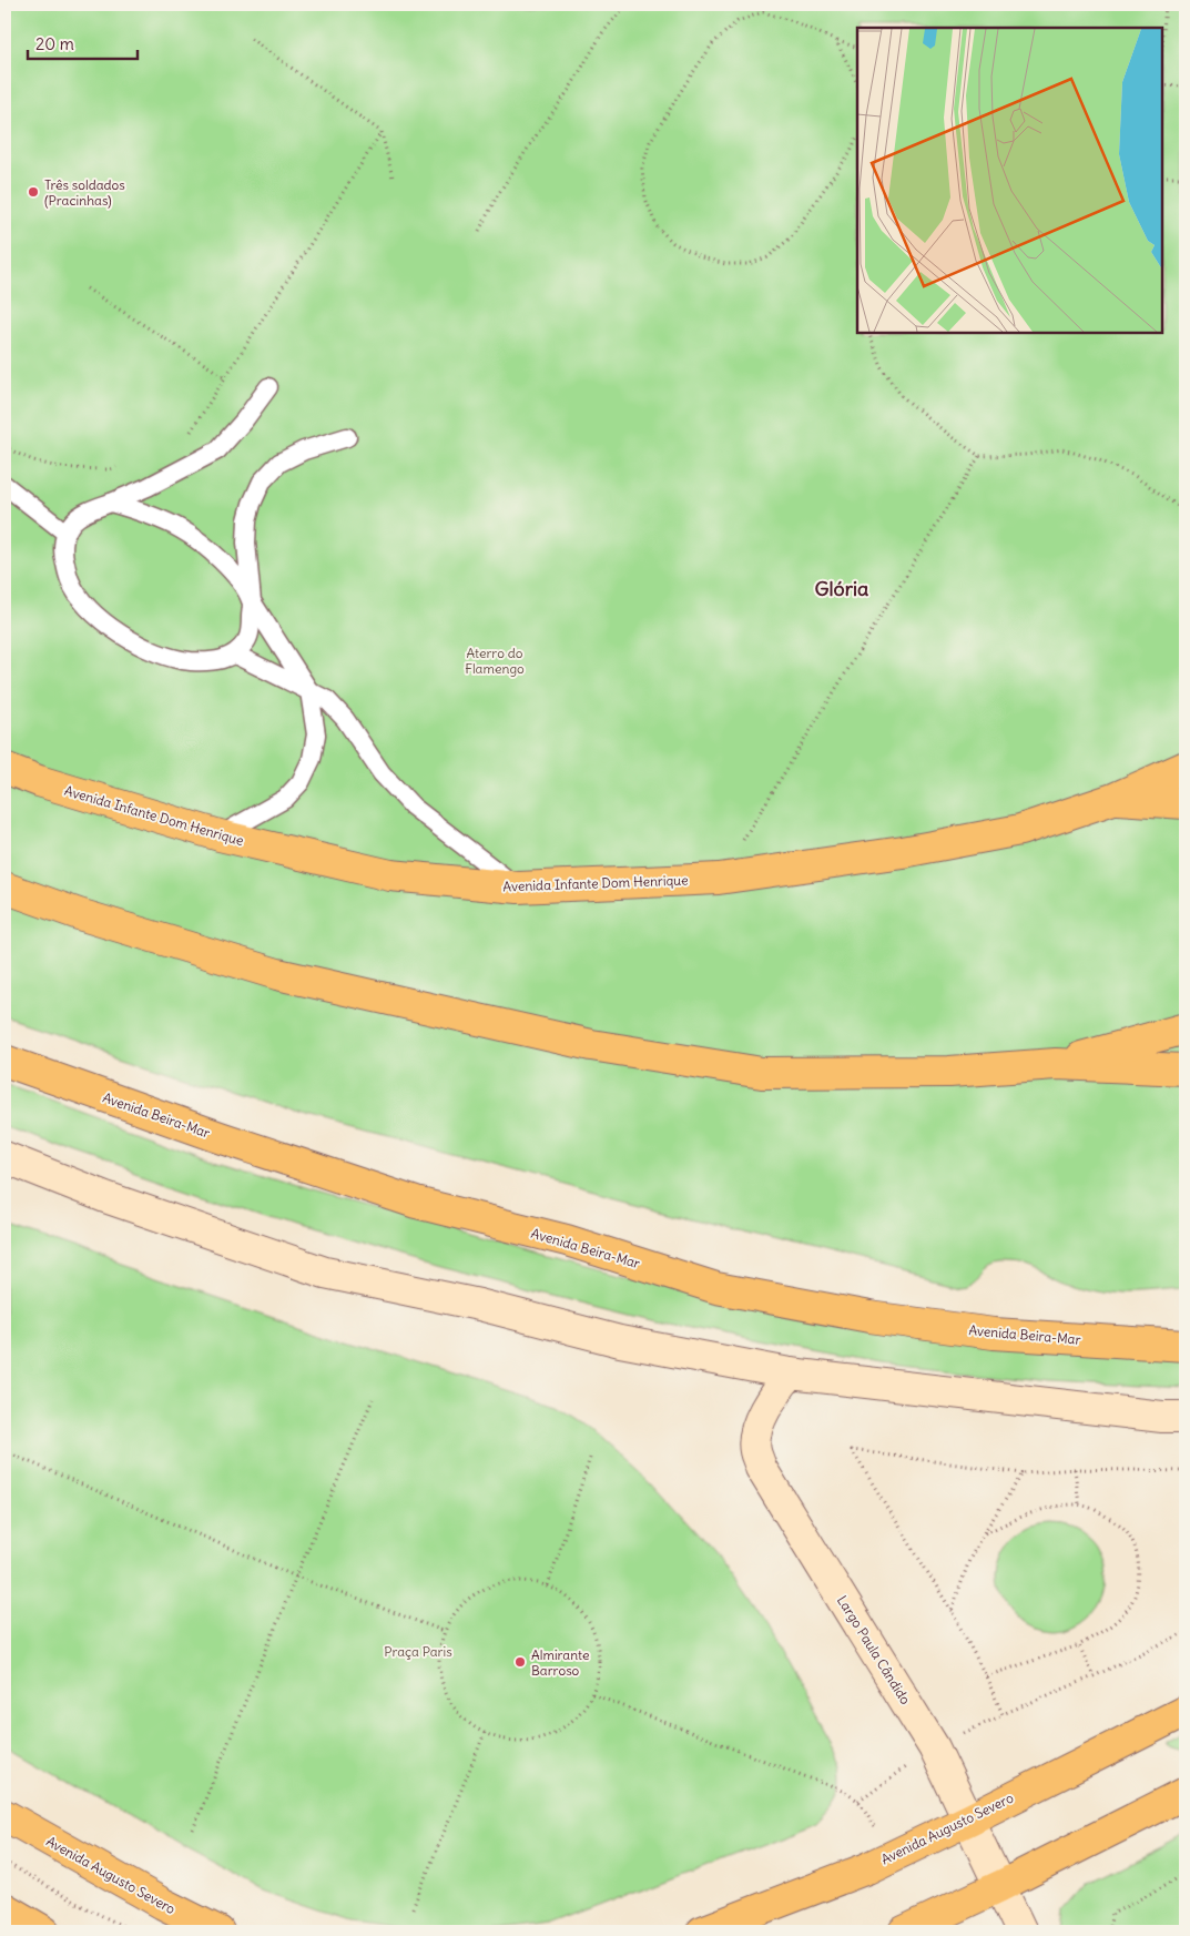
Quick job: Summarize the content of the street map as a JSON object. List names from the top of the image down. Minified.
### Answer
{"streets":{"main road":["Avenida Infante Dom Henrique","Avenida Beira-Mar","Largo Paula Cândido","Avenida Augusto Severo"]},"crossings":[["Largo Paula Cândido","Avenida Augusto Severo"]],"districts":["Glória"],"parks":["Aterro do Flamengo","Praça Paris"],"places":["Três soldados (Pracinhas)","Almirante Barroso"],"scale_bar":"20 m"}
